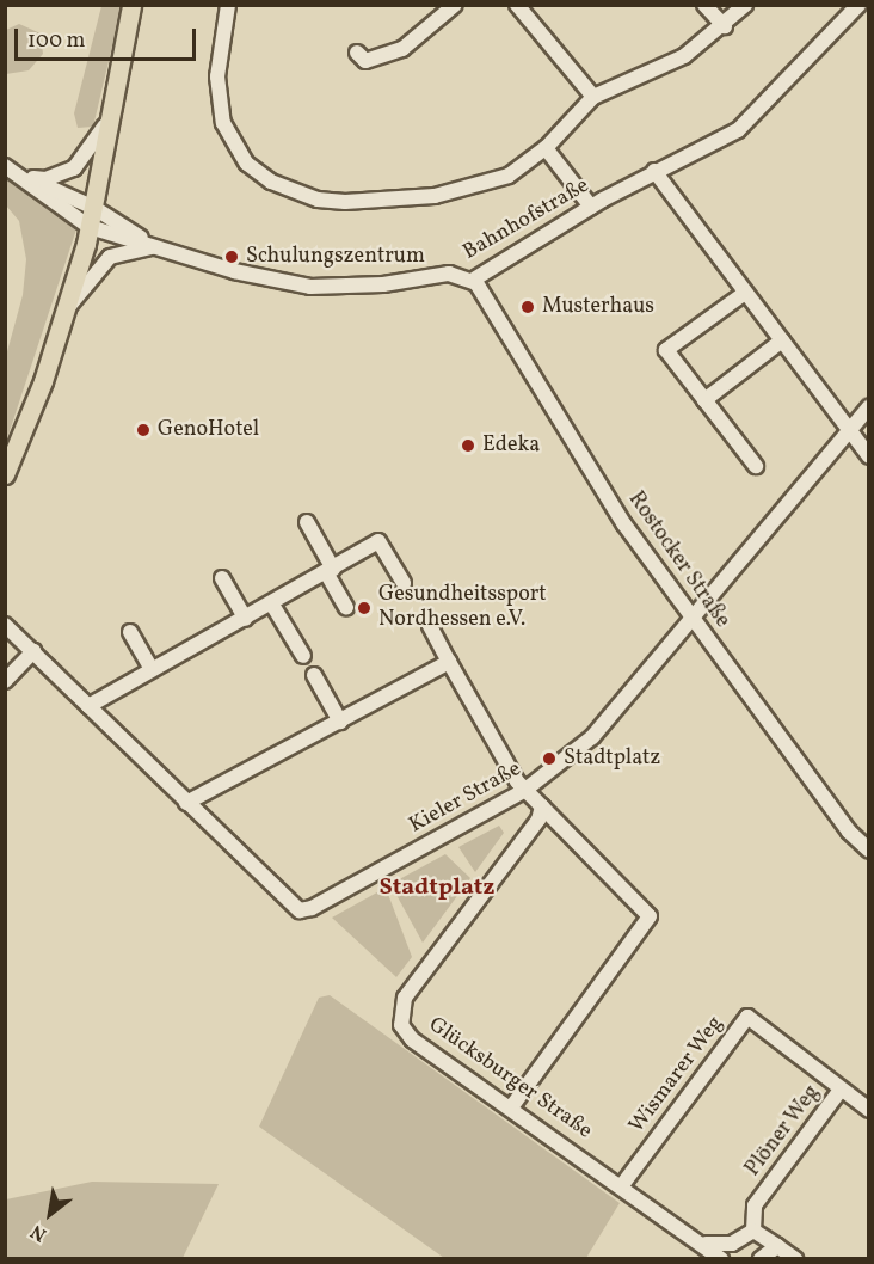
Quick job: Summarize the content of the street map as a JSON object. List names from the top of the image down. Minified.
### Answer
{"streets":{"street":["Bahnhofstraße","Rostocker Straße","Kieler Straße","Wismarer Weg","Glücksburger Straße","Plöner Weg"]},"crossings":[["Bahnhofstraße","Rostocker Straße"],["Rostocker Straße","Kieler Straße"],["Wismarer Weg","Glücksburger Straße"],["Wismarer Weg","Plöner Weg"]],"districts":["Stadtplatz"],"places":["Schulungszentrum","Musterhaus","GenoHotel","Edeka","Gesundheitssport Nordhessen e.V.","Stadtplatz"],"scale_bar":"100 m","north":"bottom left"}
